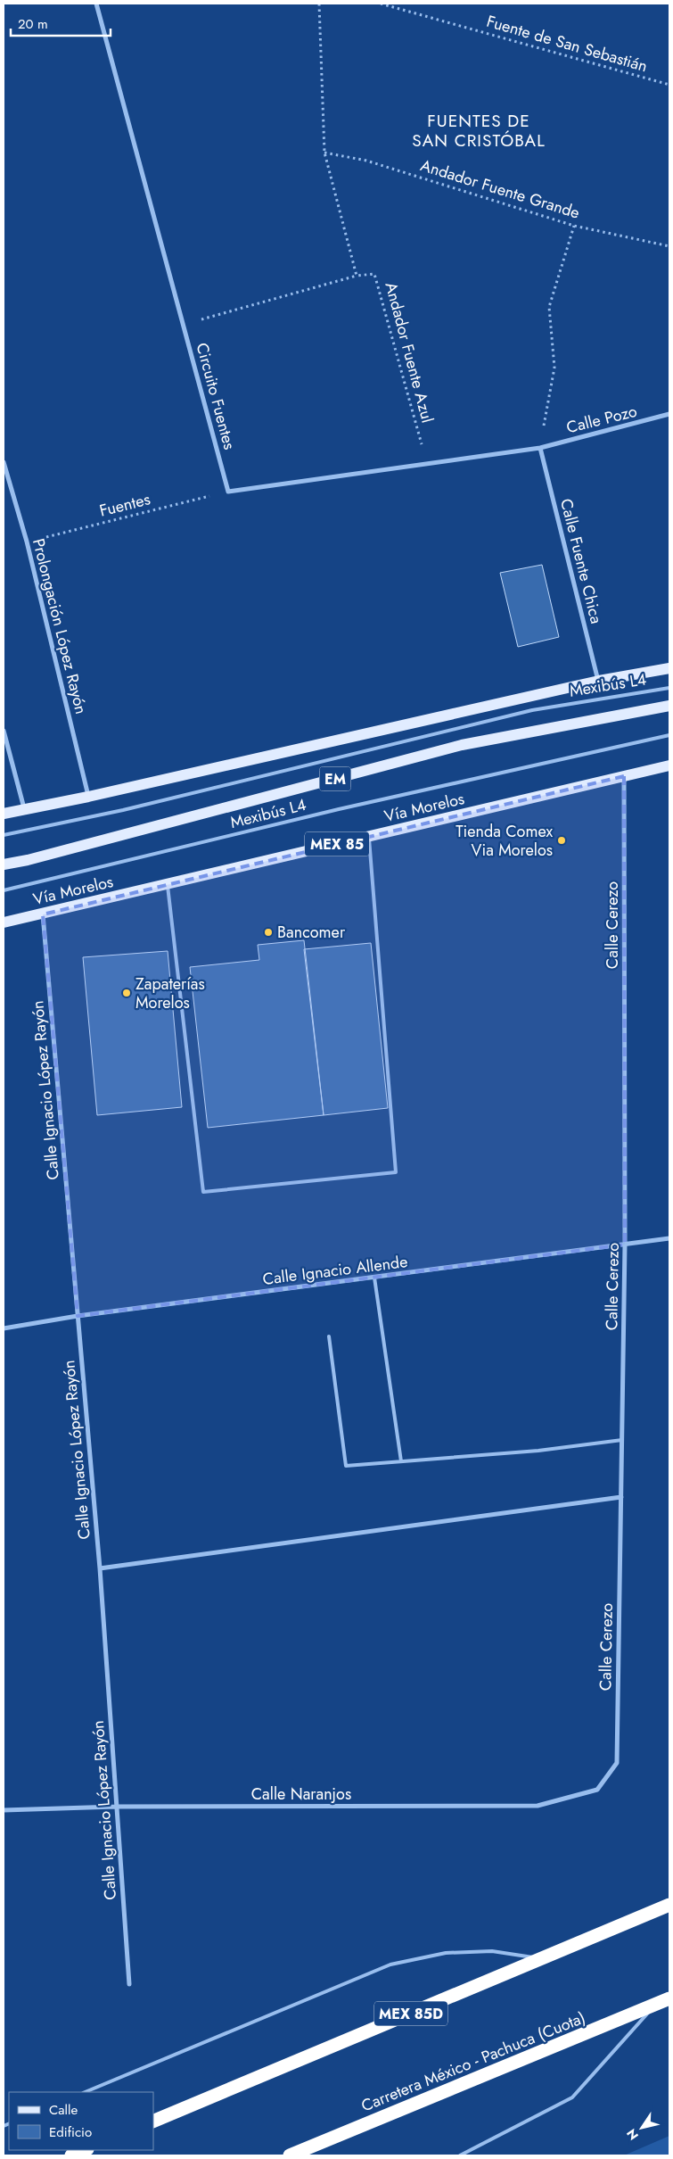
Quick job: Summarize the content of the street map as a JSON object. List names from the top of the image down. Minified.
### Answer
{"streets":{"highway":["MEX 85D","Carretera México - Pachuca (Cuota)"],"main road":["EM","Vía Morelos","MEX 85"],"street":["Circuito Fuentes","Calle Pozo","Calle Fuente Chica","Prolongación López Rayón","Calle Cerezo","Calle Ignacio López Rayón","Calle Ignacio Allende","Calle Naranjos"],"lane":["Mexibús L4"],"path":["Fuente de San Sebastián","Andador Fuente Grande","Andador Fuente Azul","Fuentes"]},"crossings":[["Circuito Fuentes","Fuentes"],["Calle Pozo","Calle Fuente Chica"],["Fuentes","Prolongación López Rayón"],["Vía Morelos","Calle Cerezo"],["Vía Morelos","Calle Ignacio López Rayón"],["Calle Cerezo","Calle Ignacio Allende"],["Calle Cerezo","Calle Naranjos"],["Calle Ignacio López Rayón","Calle Ignacio Allende"],["Calle Ignacio López Rayón","Calle Naranjos"]],"districts":["FUENTES DE SAN CRISTÓBAL"],"places":["Tienda Comex Via Morelos","Bancomer","Zapaterías Morelos"],"legend":["Calle","Edificio"],"scale_bar":"20 m","north":"bottom left"}
